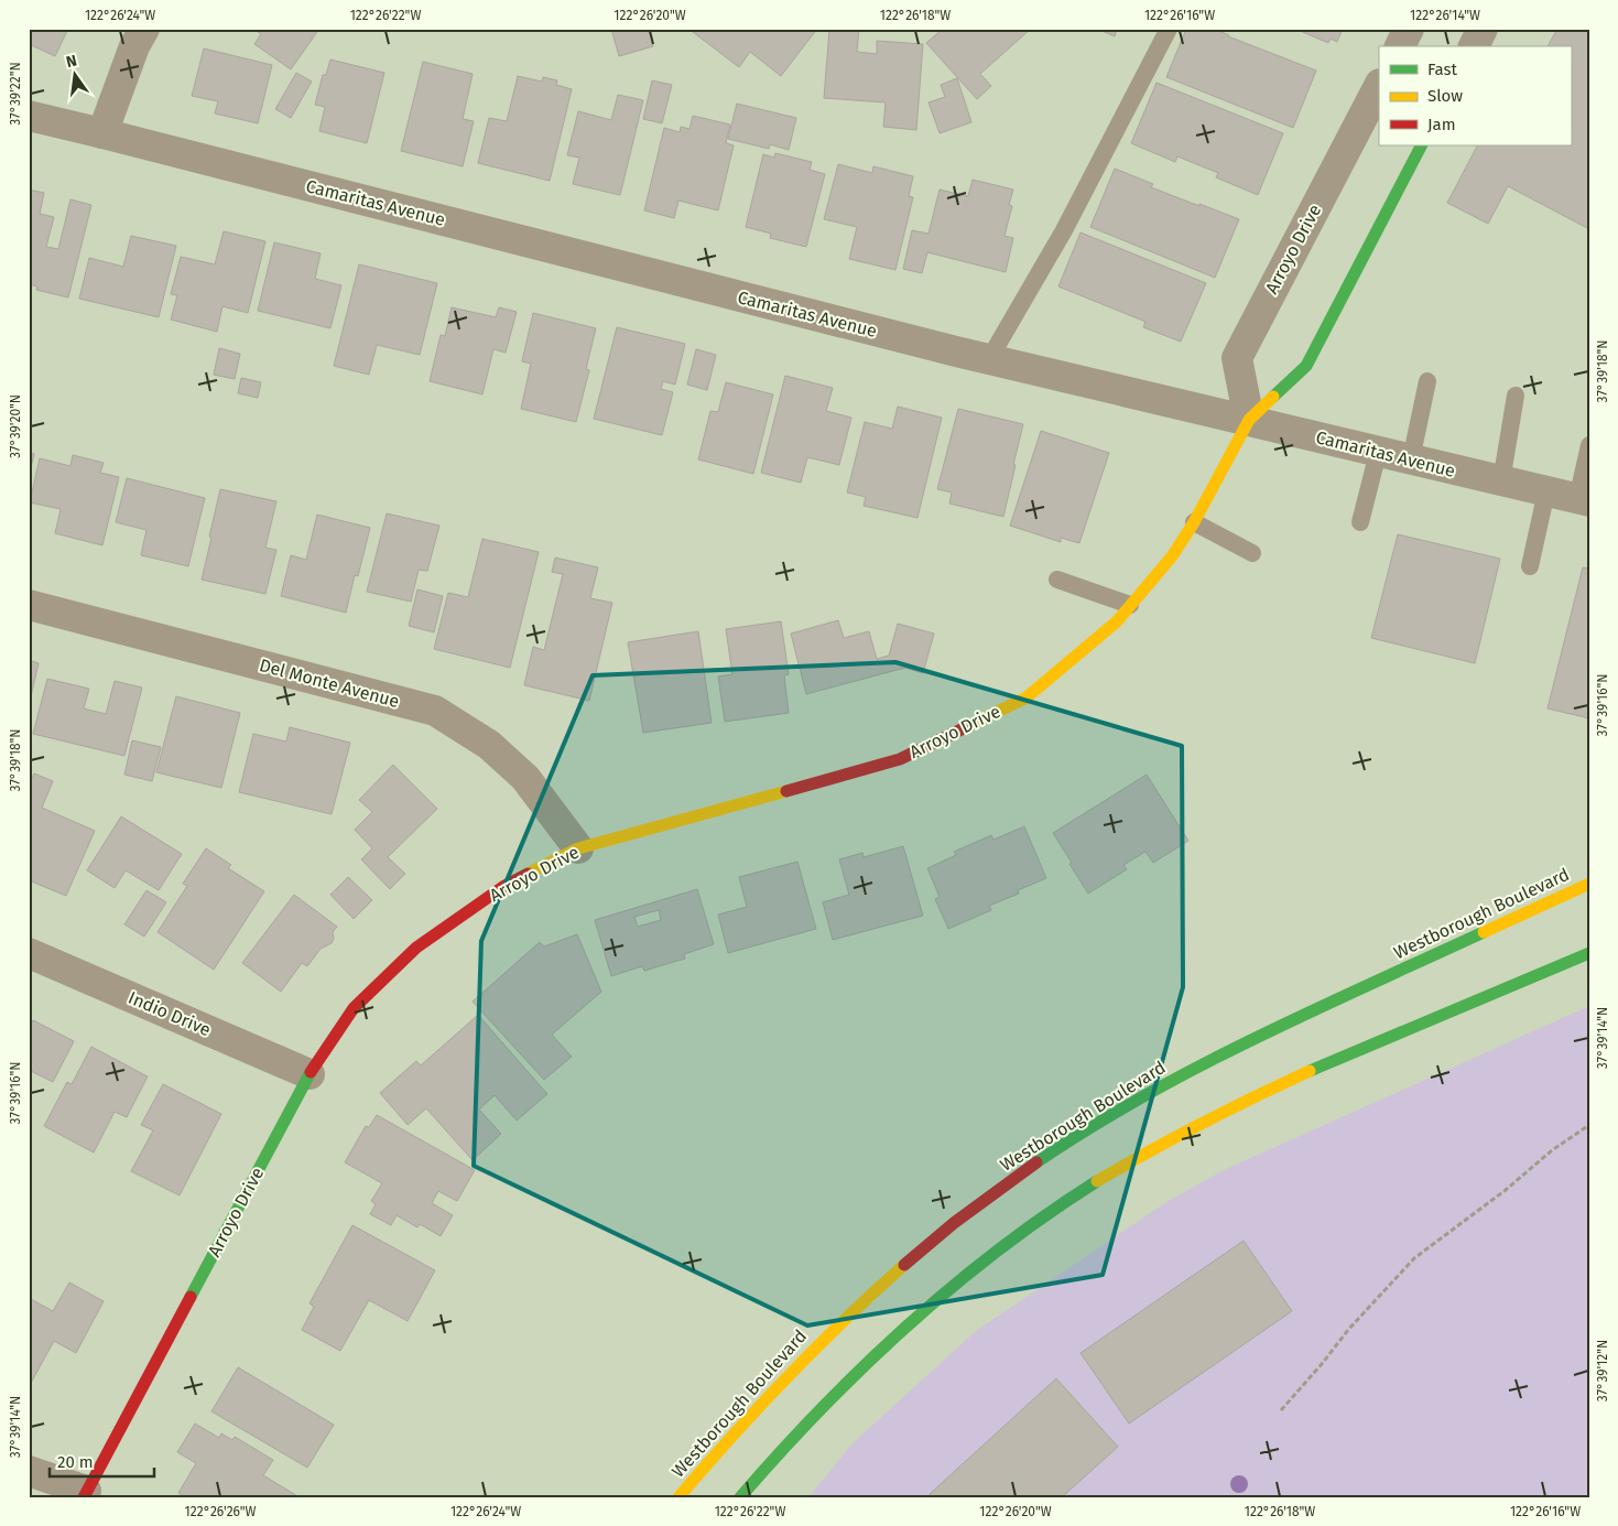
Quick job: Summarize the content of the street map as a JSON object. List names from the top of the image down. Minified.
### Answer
{"streets":{"main road":["Arroyo Drive","Westborough Boulevard"],"street":["Camaritas Avenue","Del Monte Avenue","Indio Drive"]},"crossings":[["Camaritas Avenue","Arroyo Drive"],["Arroyo Drive","Del Monte Avenue"],["Arroyo Drive","Indio Drive"]],"legend":["Fast","Slow","Jam"],"scale_bar":"20 m","north":"top","coordinates":["122°26'24\"W","122°26'22\"W","122°26'20\"W","122°26'18\"W","122°26'16\"W","122°26'14\"W","37°39'22\"N","37°39'18\"N","37°39'20\"N","37°39'16\"N","37°39'14\"N","37°39'12\"N","122°26'26\"W"]}
